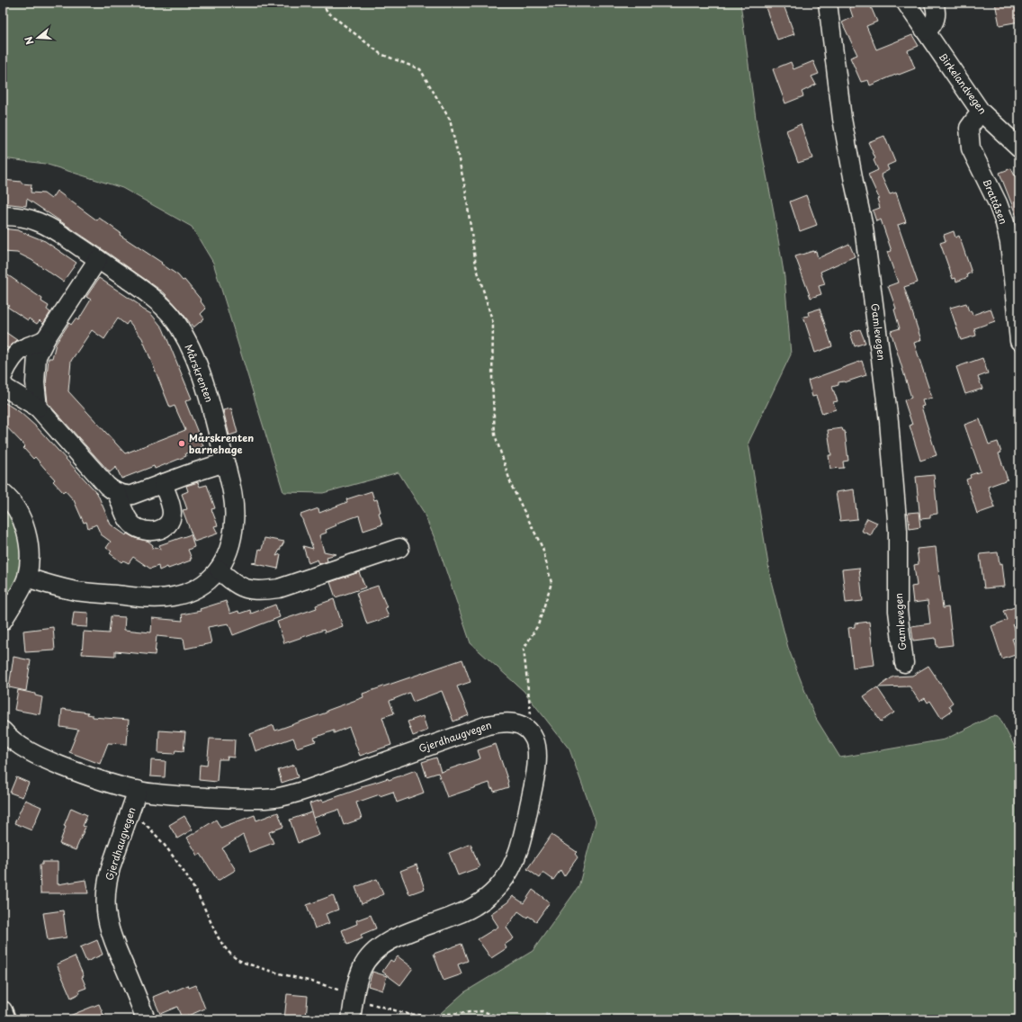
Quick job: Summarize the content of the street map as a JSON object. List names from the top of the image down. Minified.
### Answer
{"streets":{"street":["Birkelandvegen","Brattåsen","Gamlevegen","Mårskrenten","Gjerdhaugvegen"]},"crossings":[["Birkelandvegen","Brattåsen"]],"places":["Mårskrenten barnehage"],"north":"left"}
